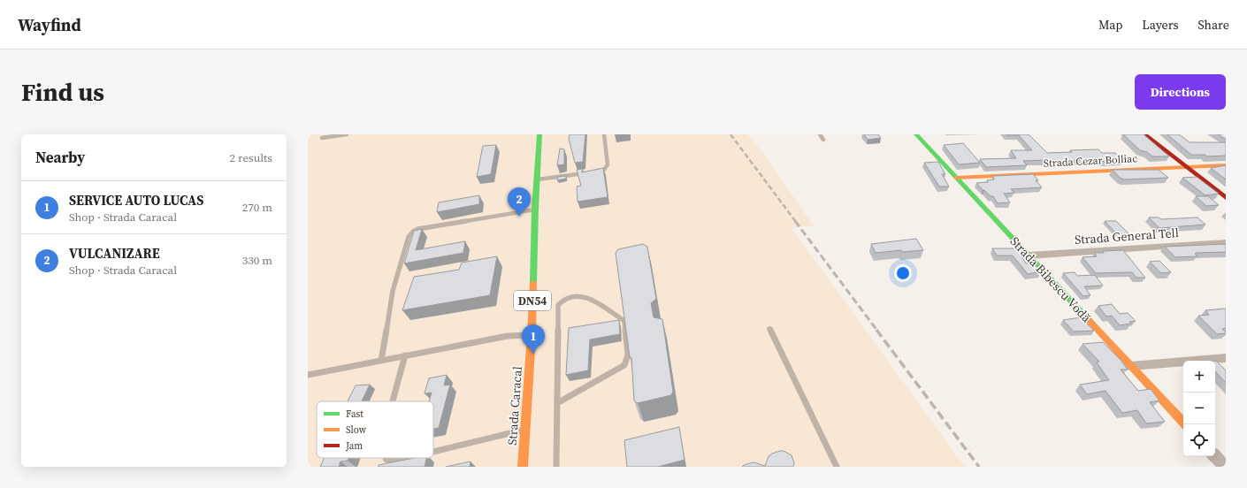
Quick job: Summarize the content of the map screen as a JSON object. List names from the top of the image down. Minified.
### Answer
{"streets":{"street":["Strada Cezar Bolliac","Strada General Tell","Strada Bibescu Vodă","DN54","Strada Caracal"]},"crossings":[["Strada Cezar Bolliac","Strada Bibescu Vodă"],["Strada General Tell","Strada Bibescu Vodă"]],"legend":["Fast","Slow","Jam"],"page":{"header":"Wayfind","nav":["Map","Layers","Share"],"buttons":"Directions","title":"Find us","heading":["Nearby","2 results"],"list":[{"mark":"1","name":"SERVICE AUTO LUCAS","note":"Shop · Strada Caracal","value":"270 m"},{"mark":"2","name":"VULCANIZARE","note":"Shop · Strada Caracal","value":"330 m"}],"pins":["2","1"],"map_buttons":["+","−"]}}
